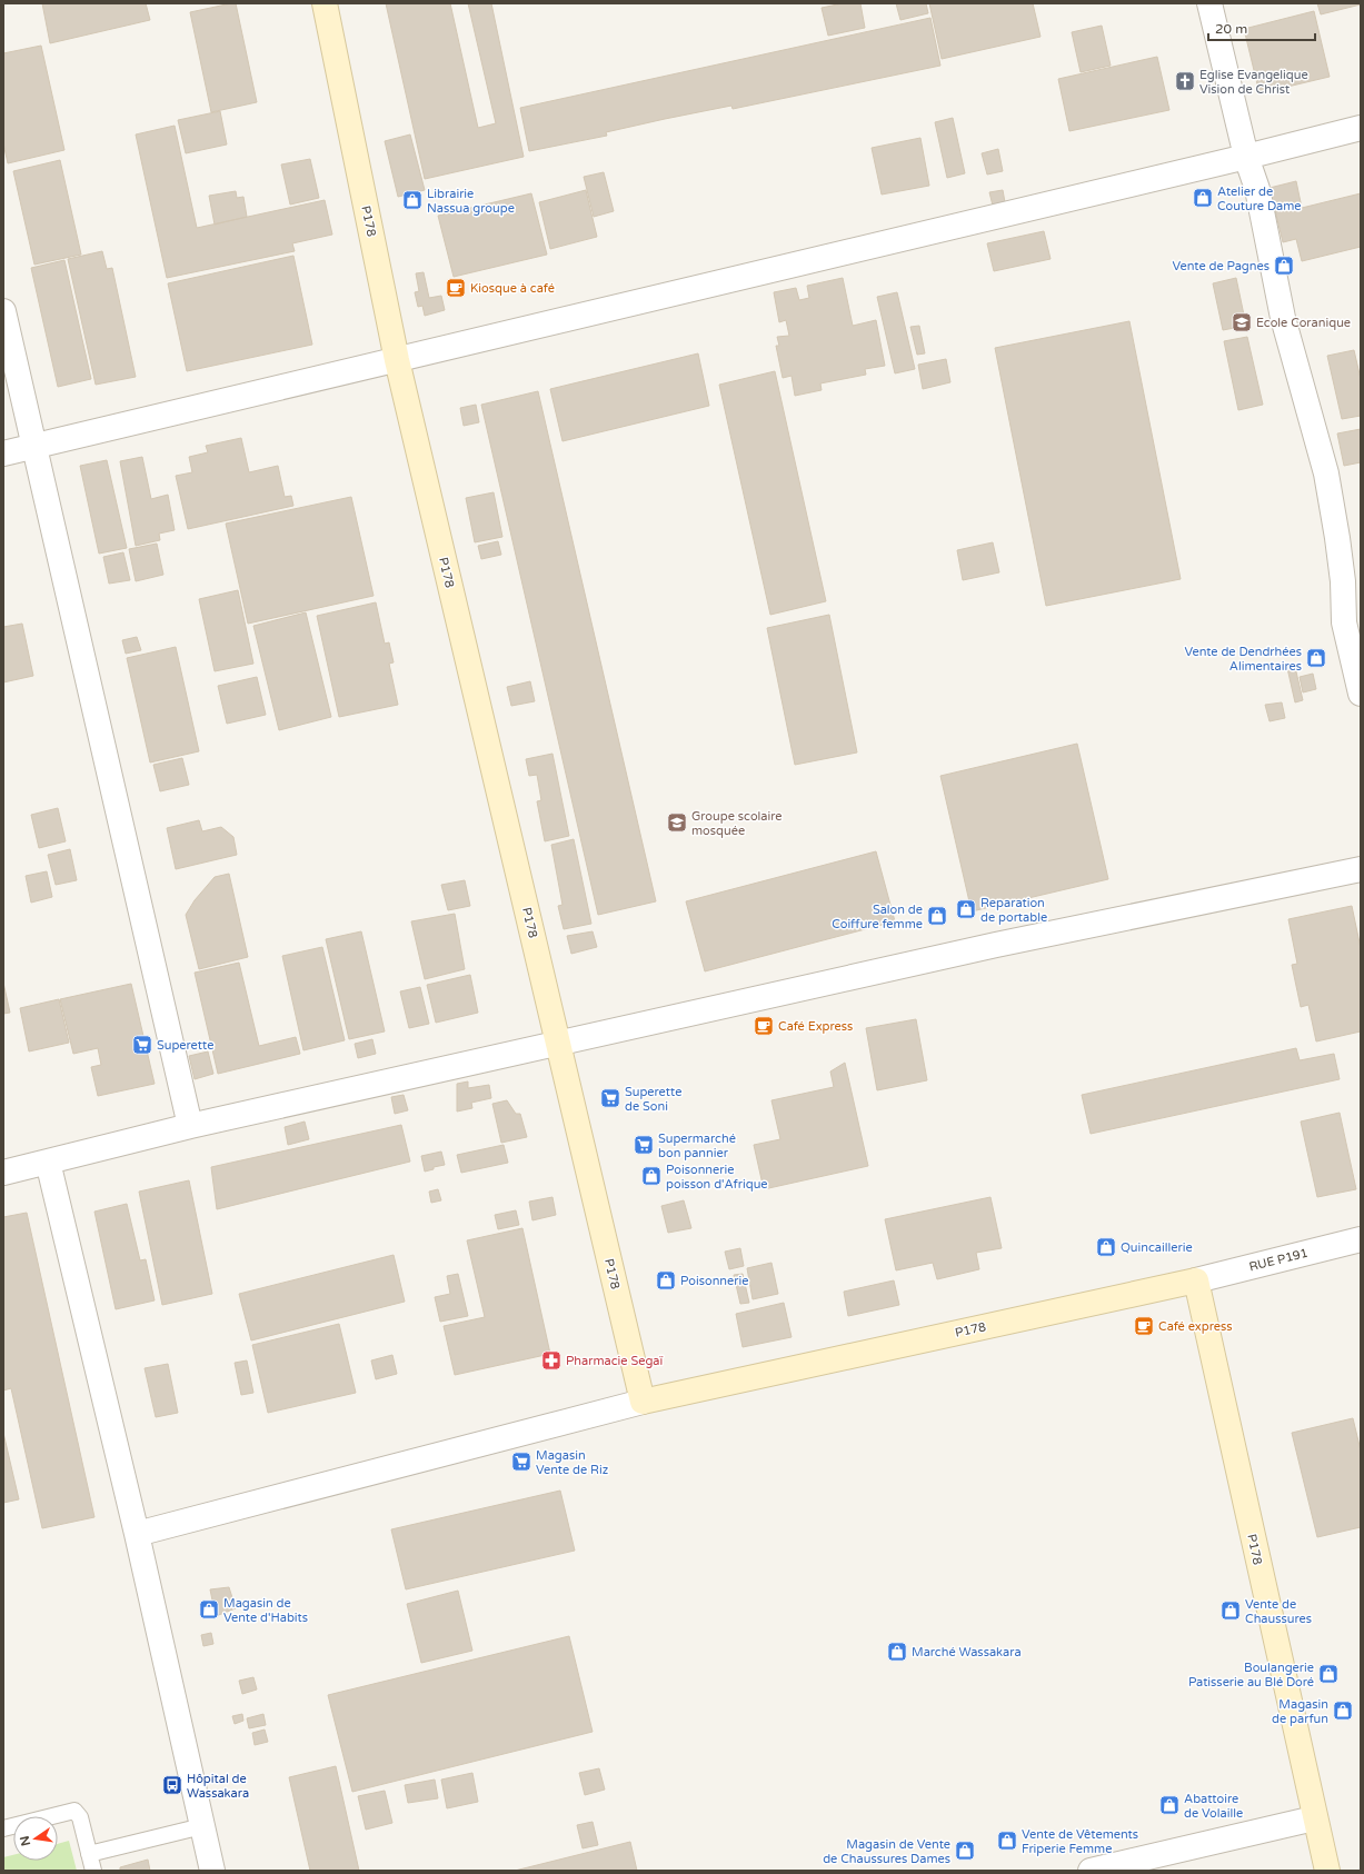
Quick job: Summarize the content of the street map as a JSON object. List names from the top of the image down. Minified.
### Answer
{"streets":{"street":["P178","RUE P191"]},"crossings":[["P178","RUE P191"]],"places":{"church":["Eglise Evangelique Vision de Christ"],"shop":["Atelier de Couture Dame","Librairie Nassua groupe","Vente de Pagnes","Vente de Dendrhées Alimentaires","Reparation de portable","Salon de Coiffure femme","Poisonnerie poisson d'Afrique","Quincaillerie","Poisonnerie","Magasin de Vente d'Habits","Vente de Chaussures","Marché Wassakara","Boulangerie Patisserie au Blé Doré","Magasin de parfun","Abattoire de Volaille","Vente de Vêtements Friperie Femme","Magasin de Vente de Chaussures Dames"],"cafe":["Kiosque à café","Café Express","Café express"],"school or university":["Ecole Coranique","Groupe scolaire mosquée"],"supermarket":["Superette","Superette de Soni","Supermarché bon pannier","Magasin Vente de Riz"],"pharmacy":["Pharmacie Segaï"],"bus stop":["Hôpital de Wassakara"]},"scale_bar":"20 m","north":"left"}
